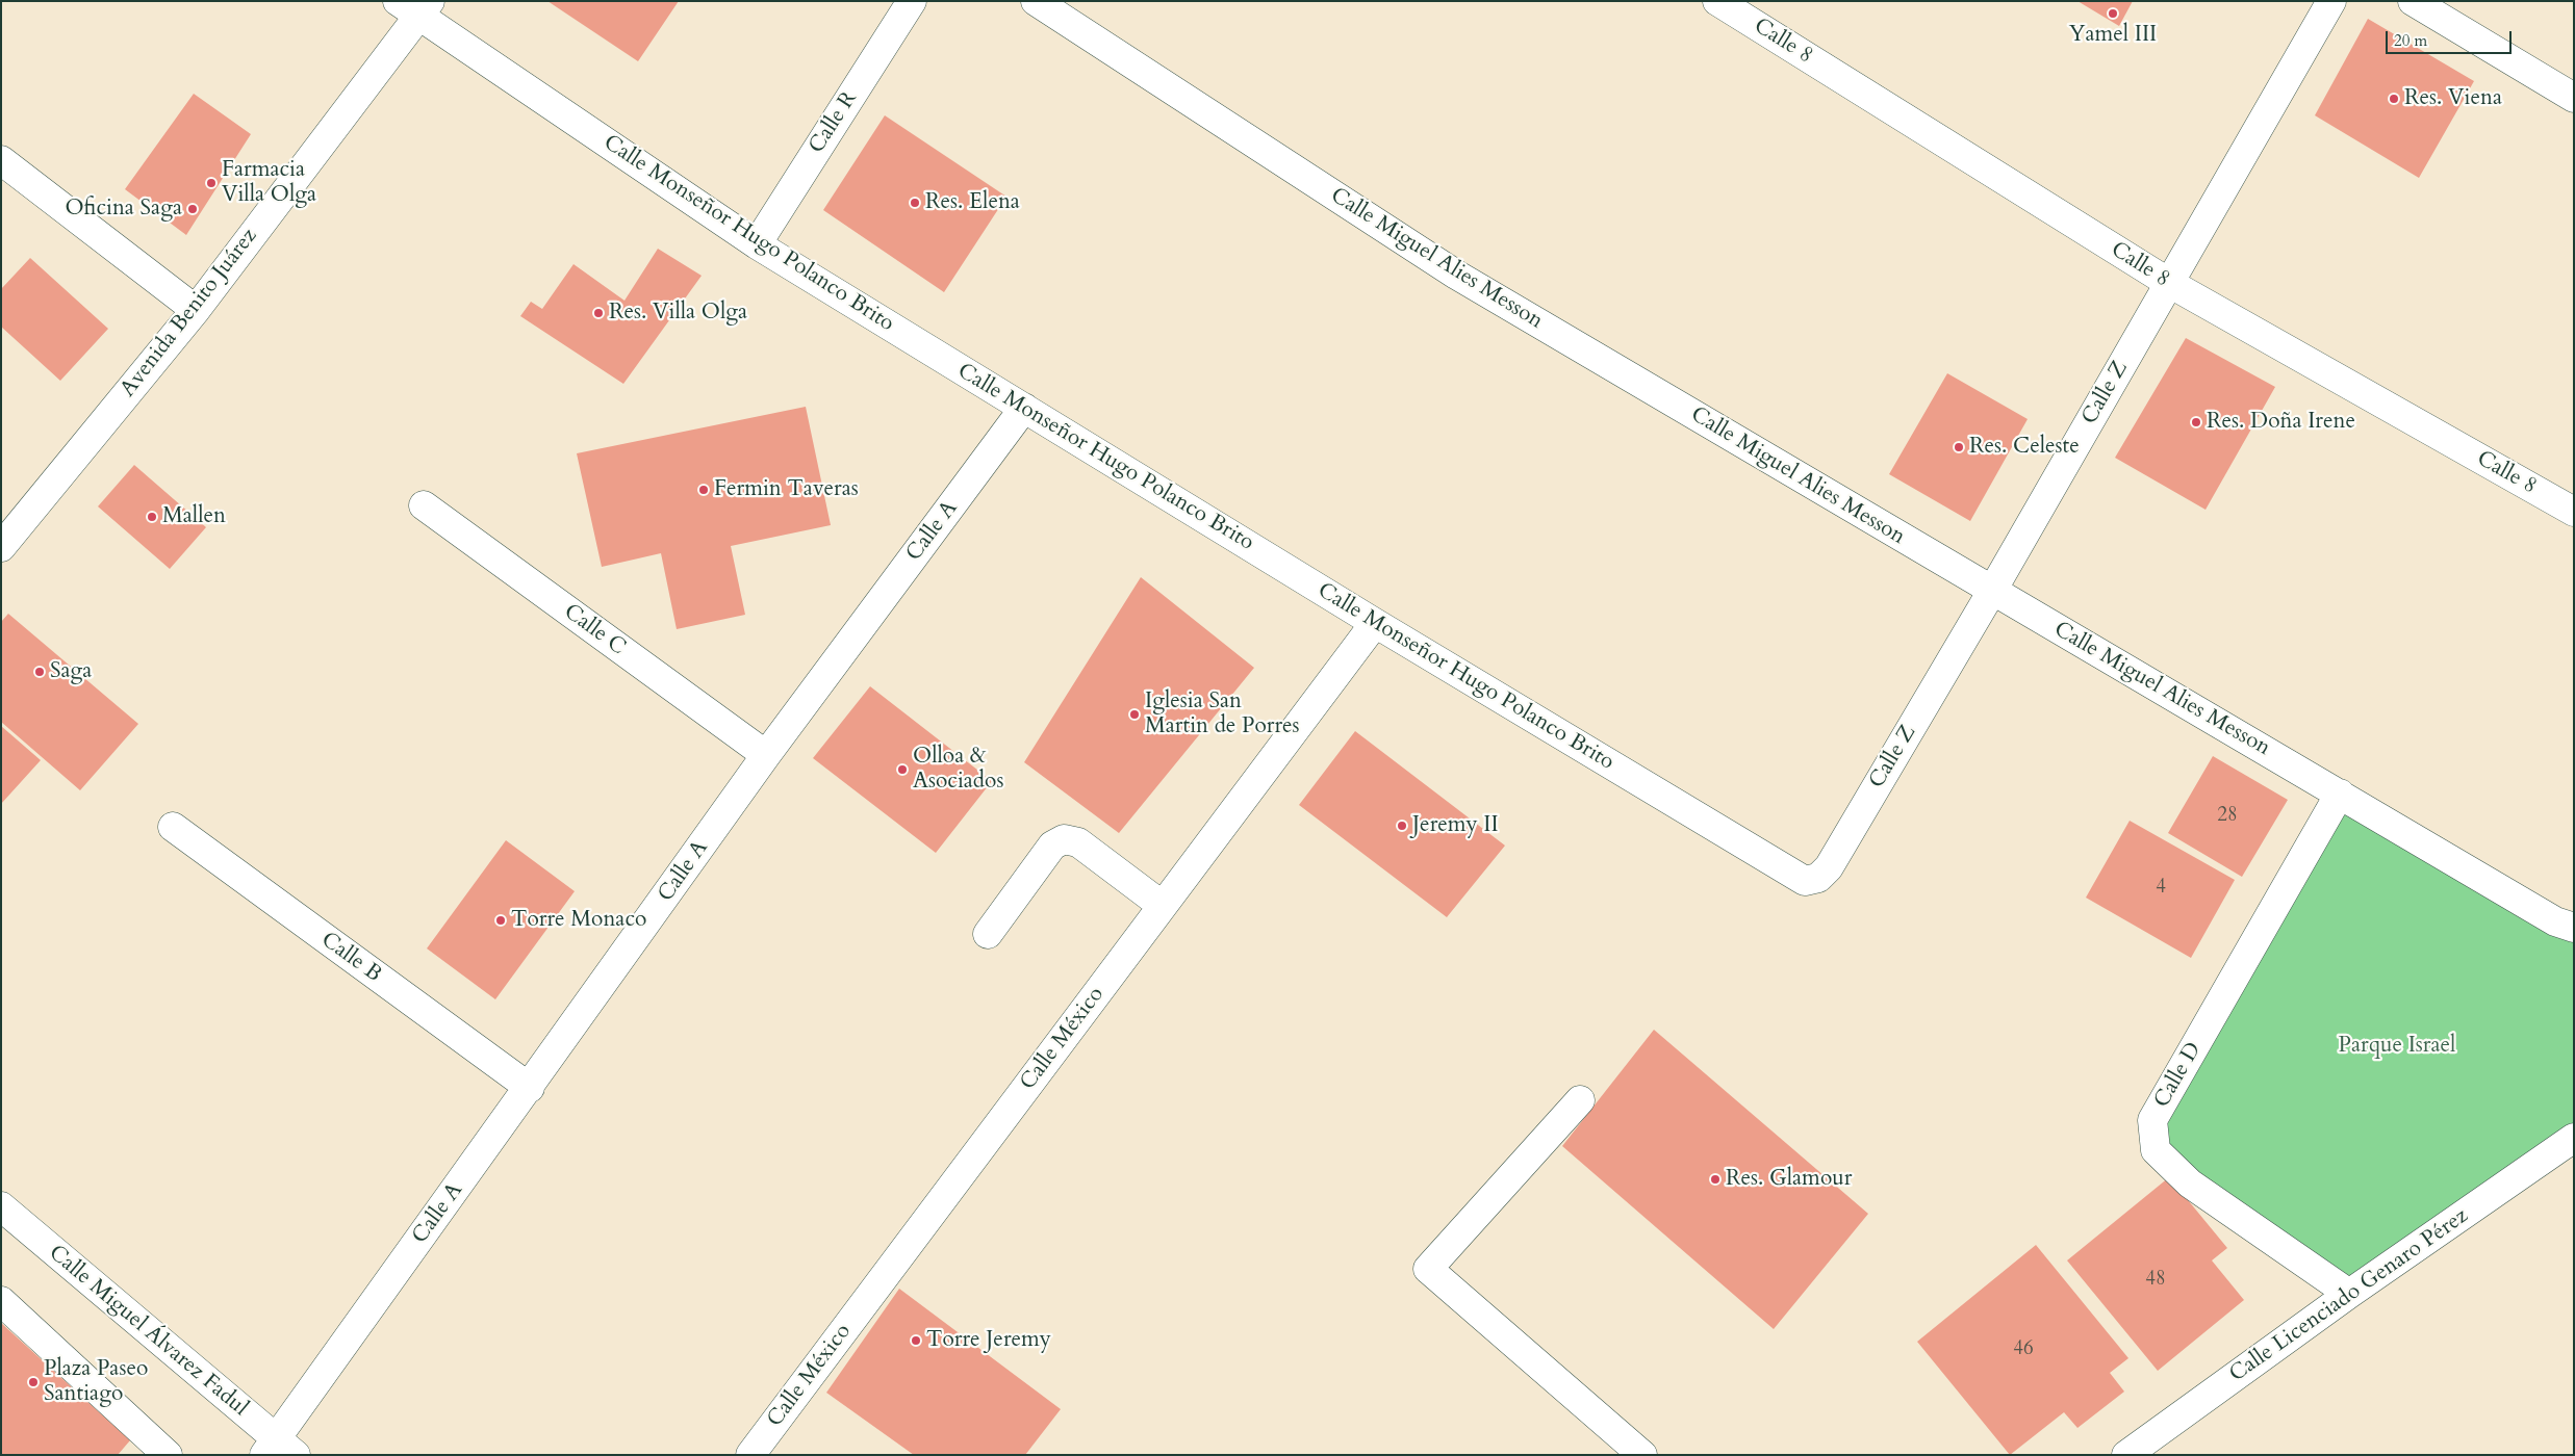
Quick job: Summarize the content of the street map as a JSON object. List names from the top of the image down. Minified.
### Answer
{"streets":{"street":["Calle 8","Calle R","Calle Monseñor Hugo Polanco Brito","Calle Miguel Alies Messon","Avenida Benito Juárez","Calle Z","Calle A","Calle C","Calle B","Calle México","Calle D","Calle Licenciado Genaro Pérez","Calle Miguel Álvarez Fadul"]},"crossings":[["Calle 8","Calle Z"],["Calle R","Calle Monseñor Hugo Polanco Brito"],["Calle Monseñor Hugo Polanco Brito","Avenida Benito Juárez"],["Calle Monseñor Hugo Polanco Brito","Calle Z"],["Calle Monseñor Hugo Polanco Brito","Calle A"],["Calle Monseñor Hugo Polanco Brito","Calle México"],["Calle Miguel Alies Messon","Calle Z"],["Calle Miguel Alies Messon","Calle D"],["Calle A","Calle C"],["Calle A","Calle B"],["Calle A","Calle Miguel Álvarez Fadul"],["Calle D","Calle Licenciado Genaro Pérez"]],"parks":["Parque Israel"],"places":["Yamel III","Res. Viena","Farmacia Villa Olga","Res. Elena","Oficina Saga","Res. Villa Olga","Res. Doña Irene","Res. Celeste","Fermin Taveras","Mallen","Saga","Iglesia San Martin de Porres","Olloa & Asociados","Jeremy II","Torre Monaco","Res. Glamour","Torre Jeremy","Plaza Paseo Santiago"],"house_numbers":["28","4","48","46"],"scale_bar":"20 m"}
